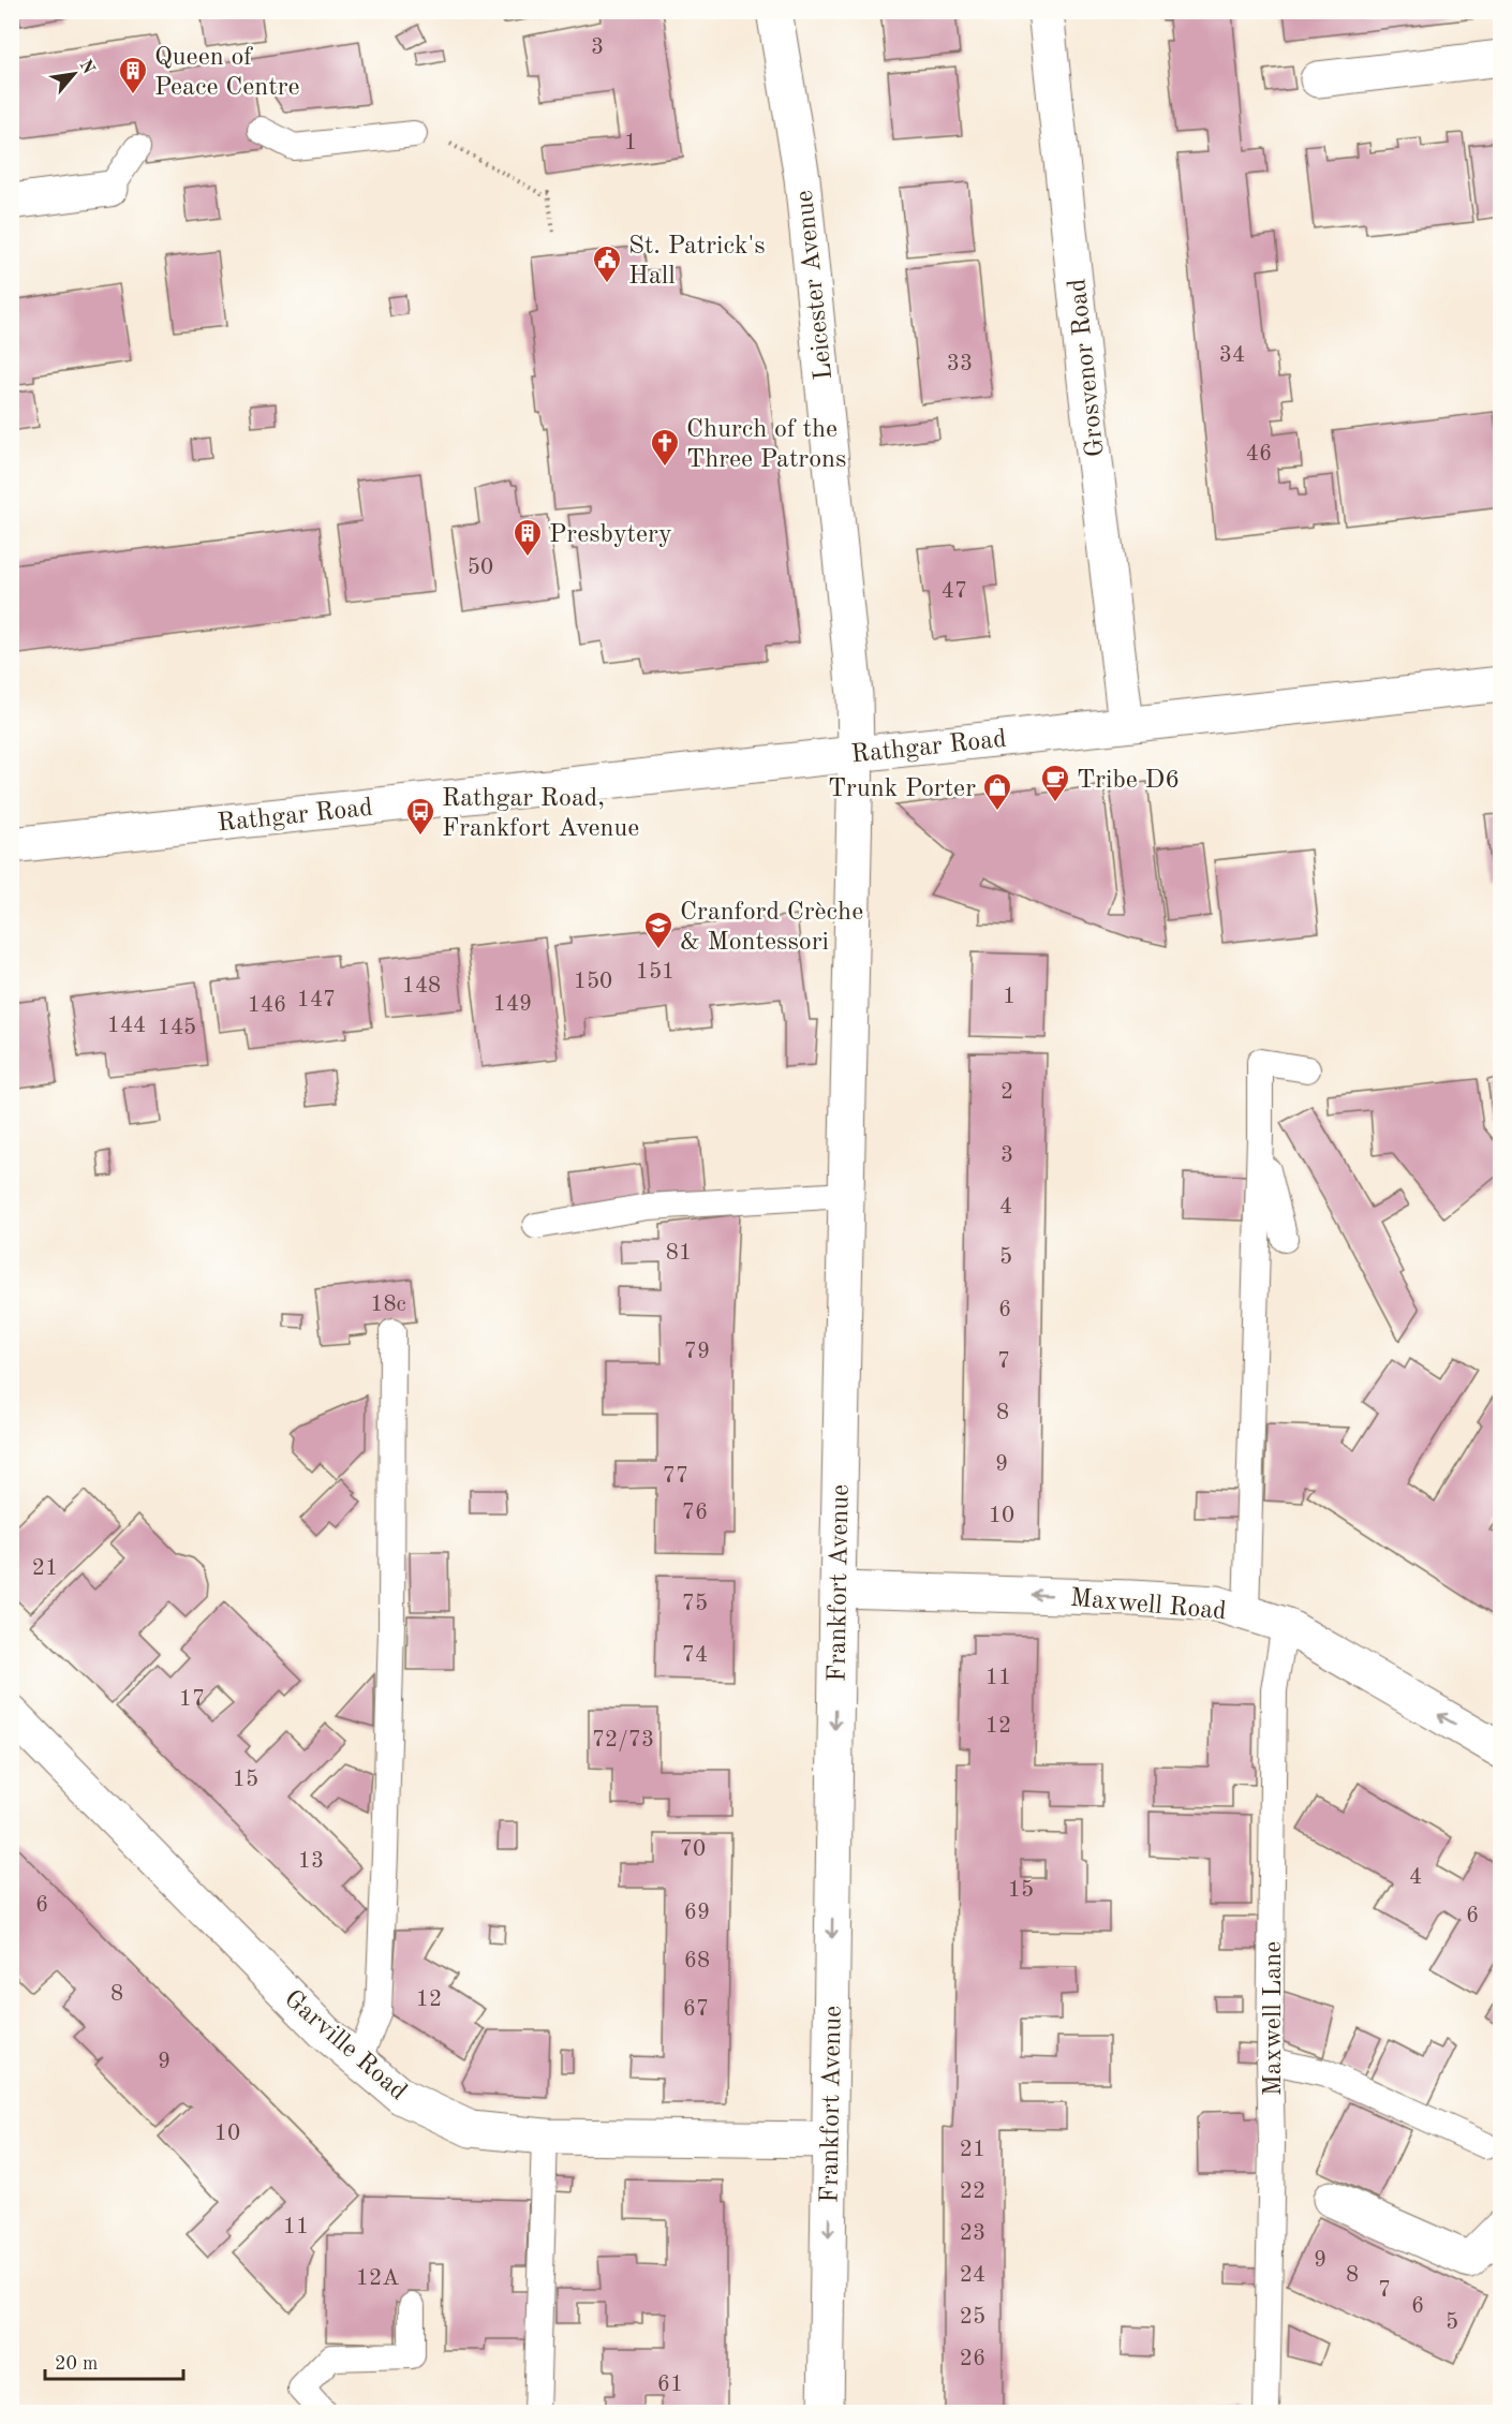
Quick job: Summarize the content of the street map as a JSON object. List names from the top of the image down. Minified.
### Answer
{"streets":{"street":["Leicester Avenue","Grosvenor Road","Rathgar Road","Frankfort Avenue","Maxwell Road","Garville Road"],"lane":["Maxwell Lane"]},"crossings":[["Leicester Avenue","Rathgar Road"],["Leicester Avenue","Frankfort Avenue"],["Grosvenor Road","Rathgar Road"],["Rathgar Road","Frankfort Avenue"],["Frankfort Avenue","Maxwell Road"],["Frankfort Avenue","Garville Road"],["Maxwell Road","Maxwell Lane"]],"one_way":["Frankfort Avenue","Maxwell Road"],"places":{"building":["Queen of Peace Centre","Presbytery"],"public building":["St. Patrick's Hall"],"church":["Church of the Three Patrons"],"cafe":["Tribe D6"],"shop":["Trunk Porter"],"bus stop":["Rathgar Road, Frankfort Avenue"],"school or university":["Cranford Crèche & Montessori"]},"house_numbers":["3","1","34","33","46","50","47","151","150","148","1","147","149","146","144","145","2","3","4","81","5","18c","6","79","7","8","9","77","76","10","21","75","74","11","17","12","72/73","15","70","13","4","15","6","69","6","68","8","12","67","9","10","21","22","11","23","9","24","8","12A","7","6","25","5","26","61"],"scale_bar":"20 m","north":"top right"}
